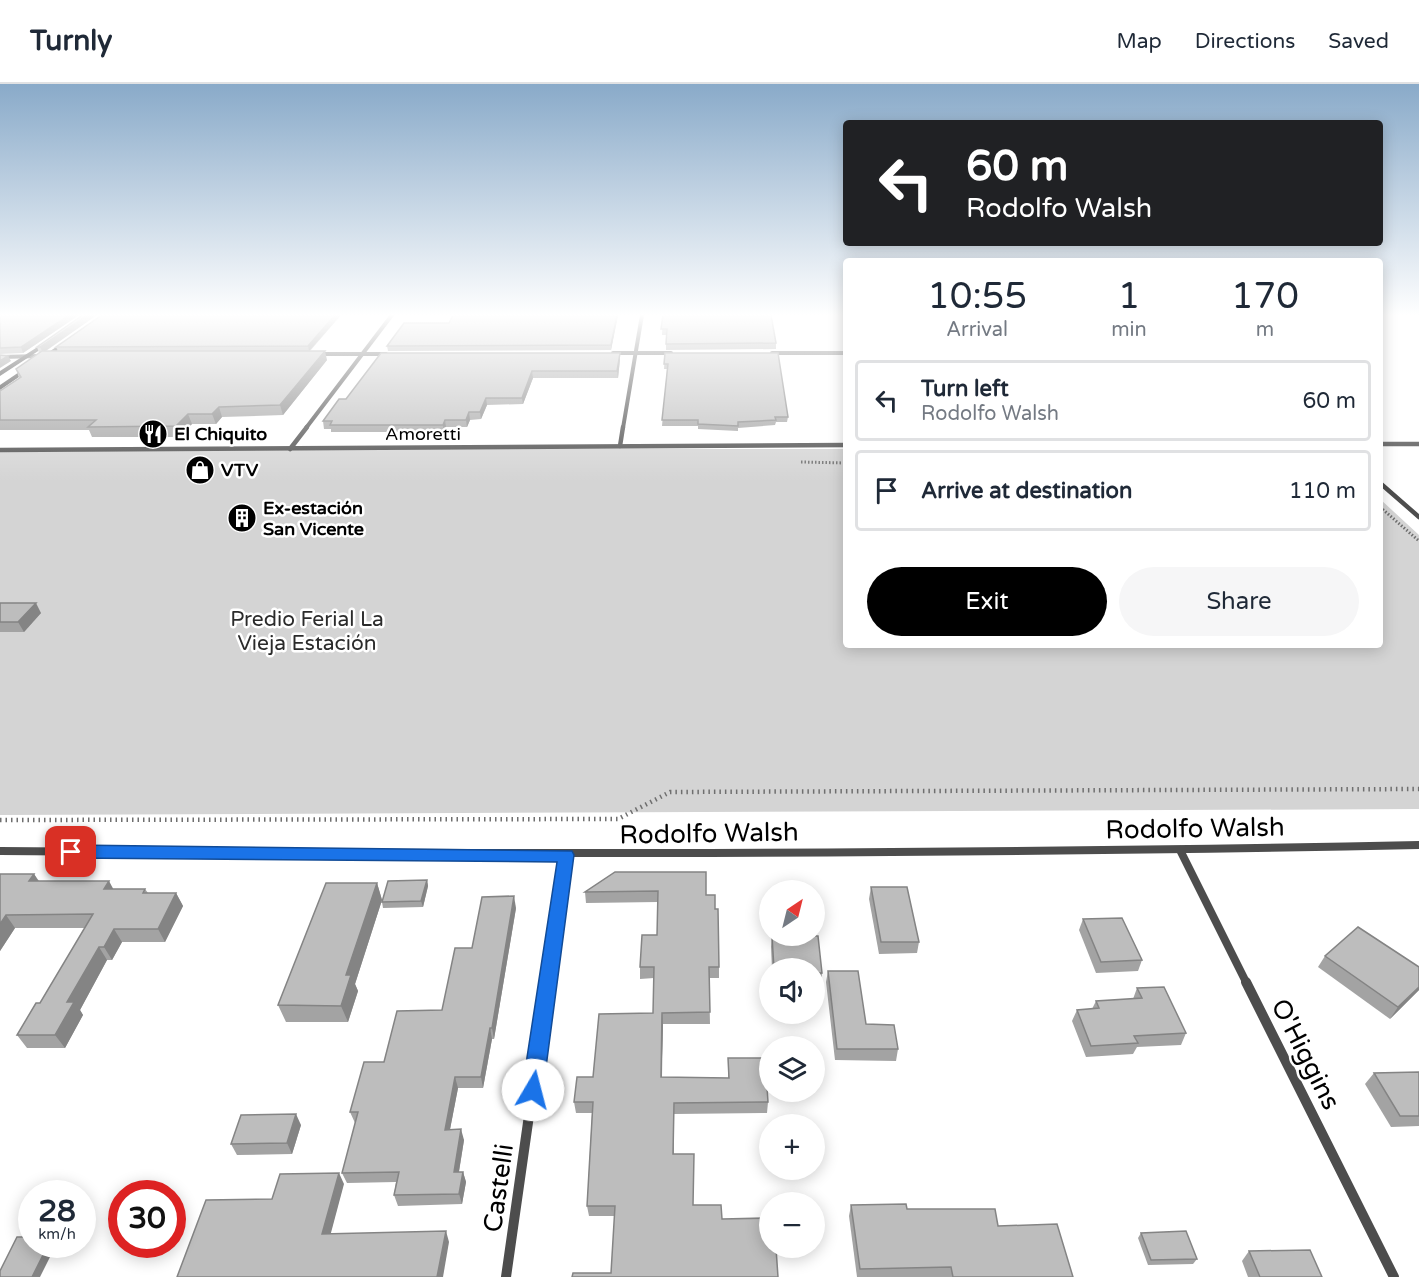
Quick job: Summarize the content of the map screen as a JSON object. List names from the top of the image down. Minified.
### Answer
{"streets":{"street":["Amoretti","Rodolfo Walsh","O'Higgins","Castelli"]},"crossings":[["Rodolfo Walsh","O'Higgins"],["Rodolfo Walsh","Castelli"]],"parks":["Predio Ferial La Vieja Estación"],"places":{"restaurant":["El Chiquito"],"shop":["VTV"],"building":["Ex-estación San Vicente"]},"north":"top right","page":{"header":"Turnly","nav":["Map","Directions","Saved"],"turn":["60 m","Rodolfo Walsh"],"eta":["10:55","Arrival","1","min","170","m"],"list":[{"name":"Turn left","note":"Rodolfo Walsh","value":"60 m"},{"name":"Arrive at destination","value":"110 m"}],"buttons":["Exit","Share"],"map_buttons":["+","−"],"speed":"28 km/h","limit":"30"}}
